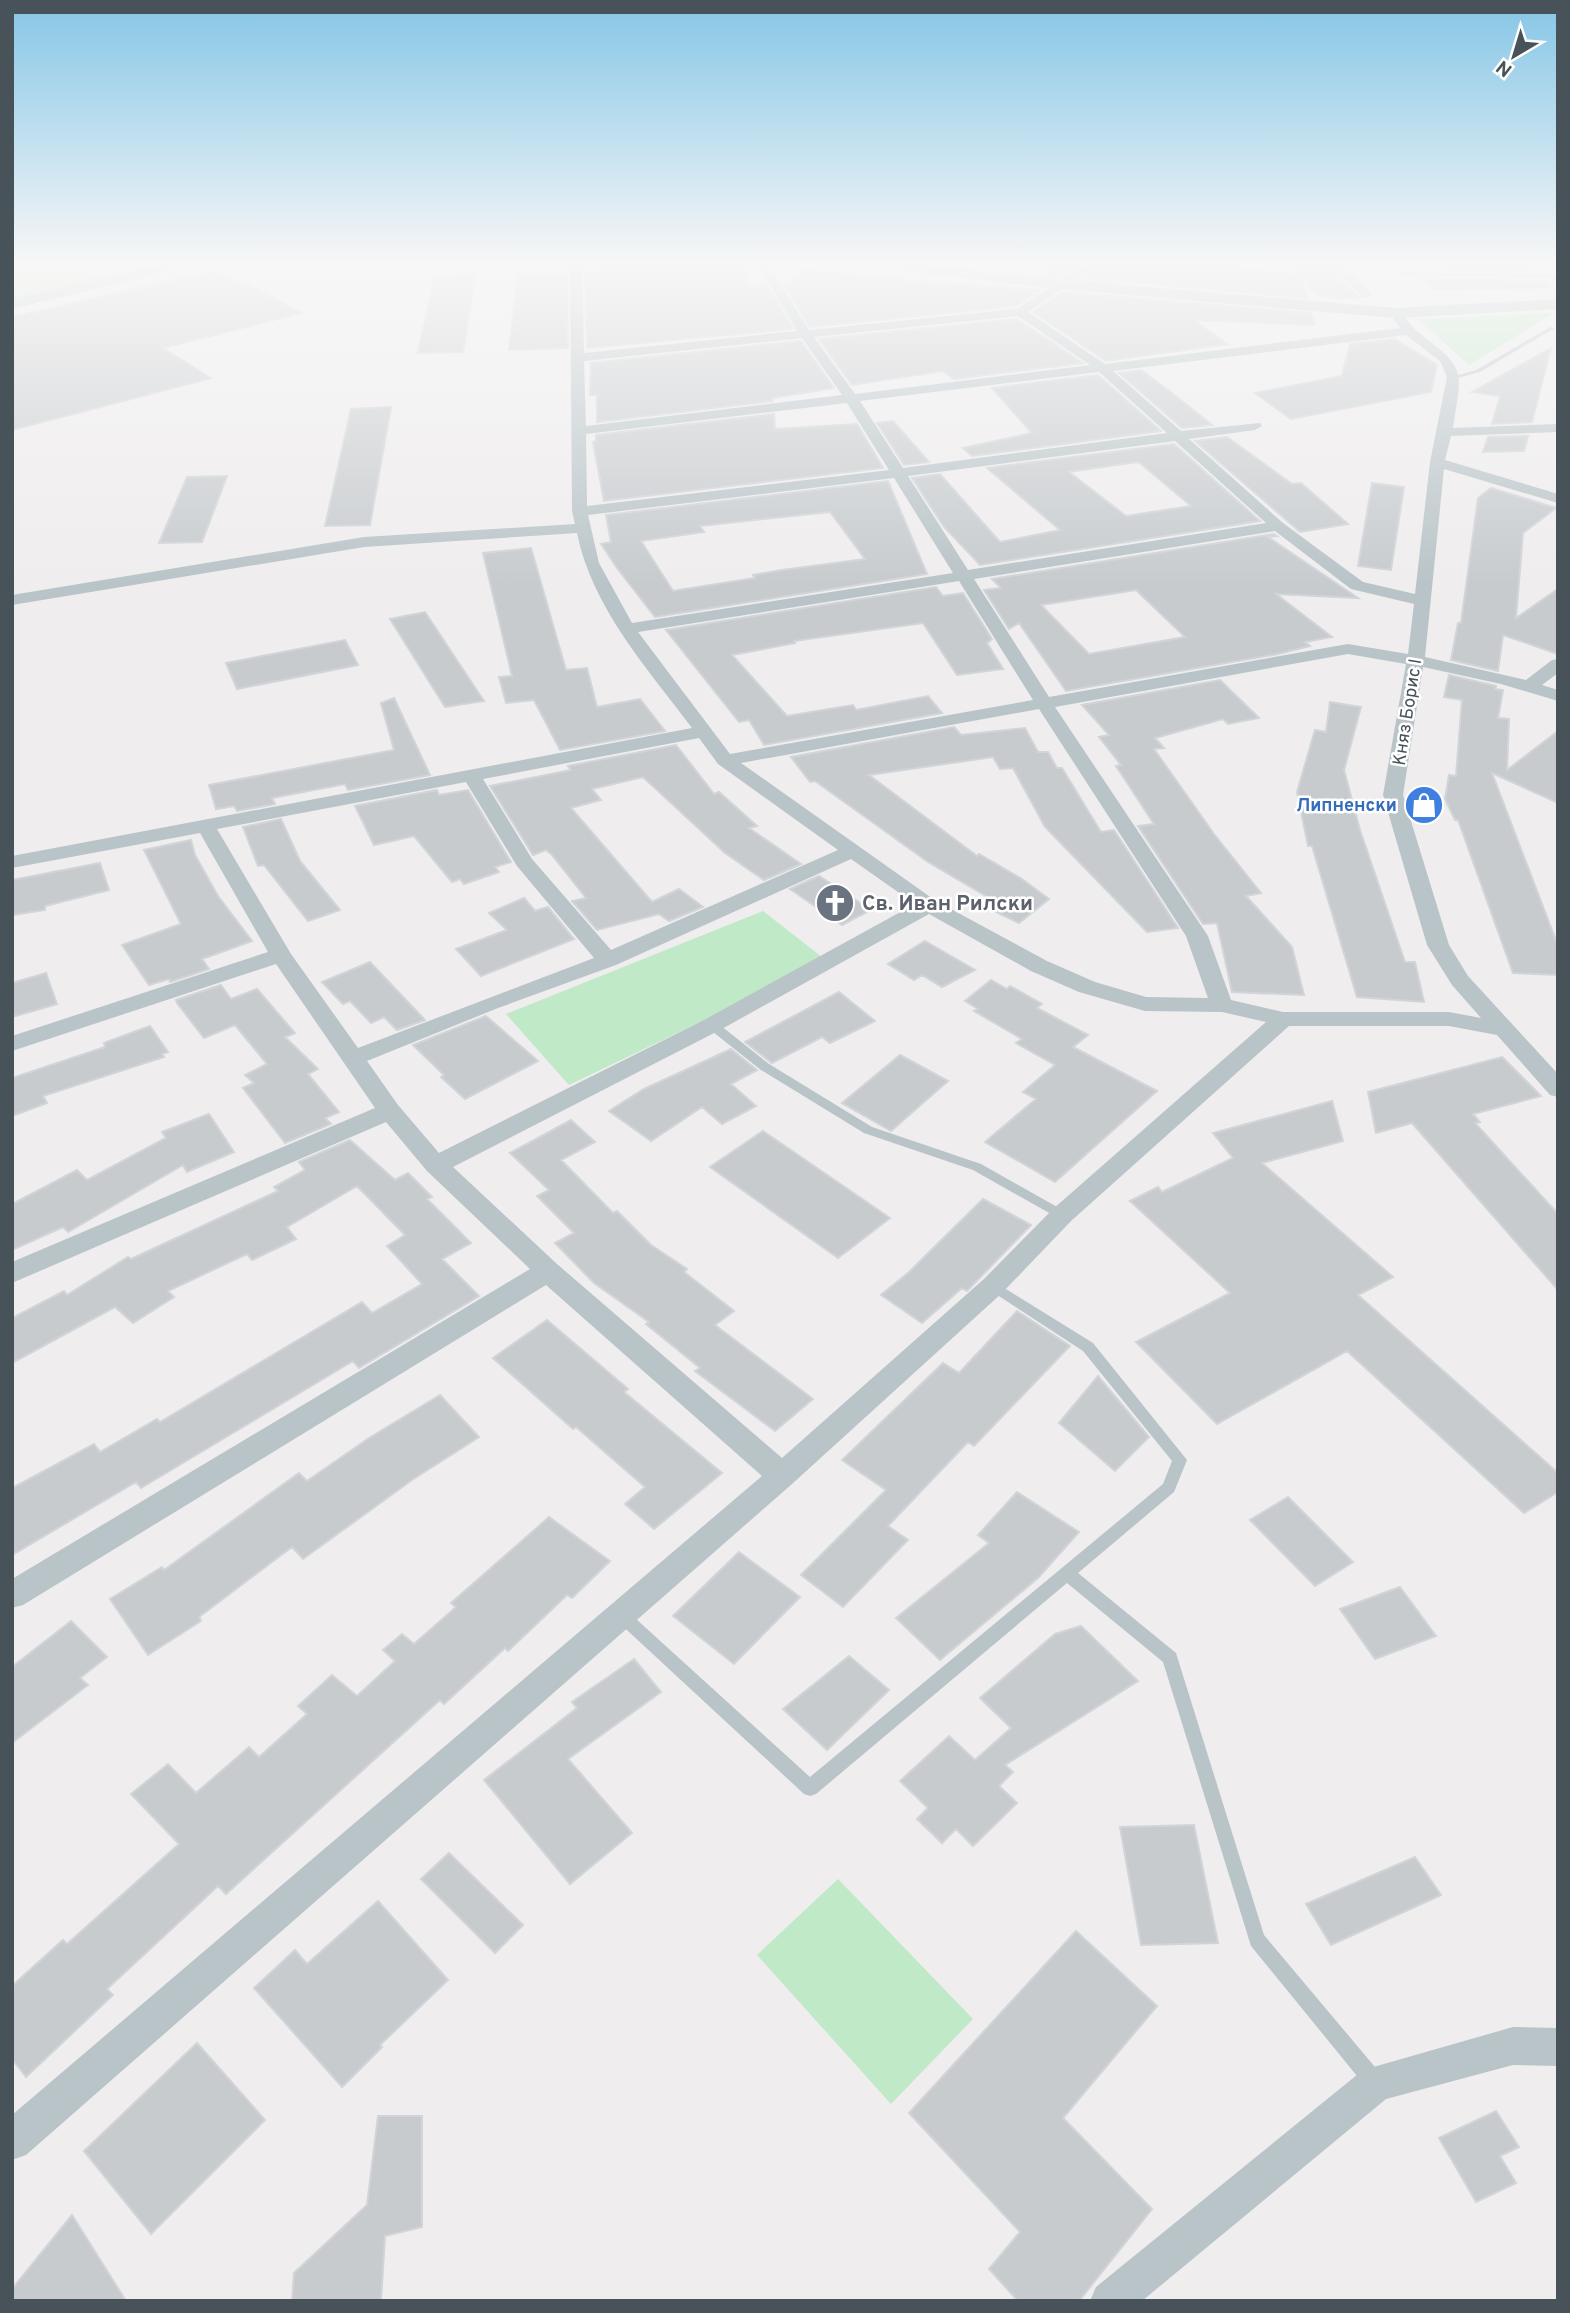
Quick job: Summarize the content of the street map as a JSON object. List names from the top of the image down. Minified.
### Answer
{"streets":{"street":["Княз Борис I"]},"places":{"shop":["Липненски"],"church":["Св. Иван Рилски"]},"north":"bottom left"}
